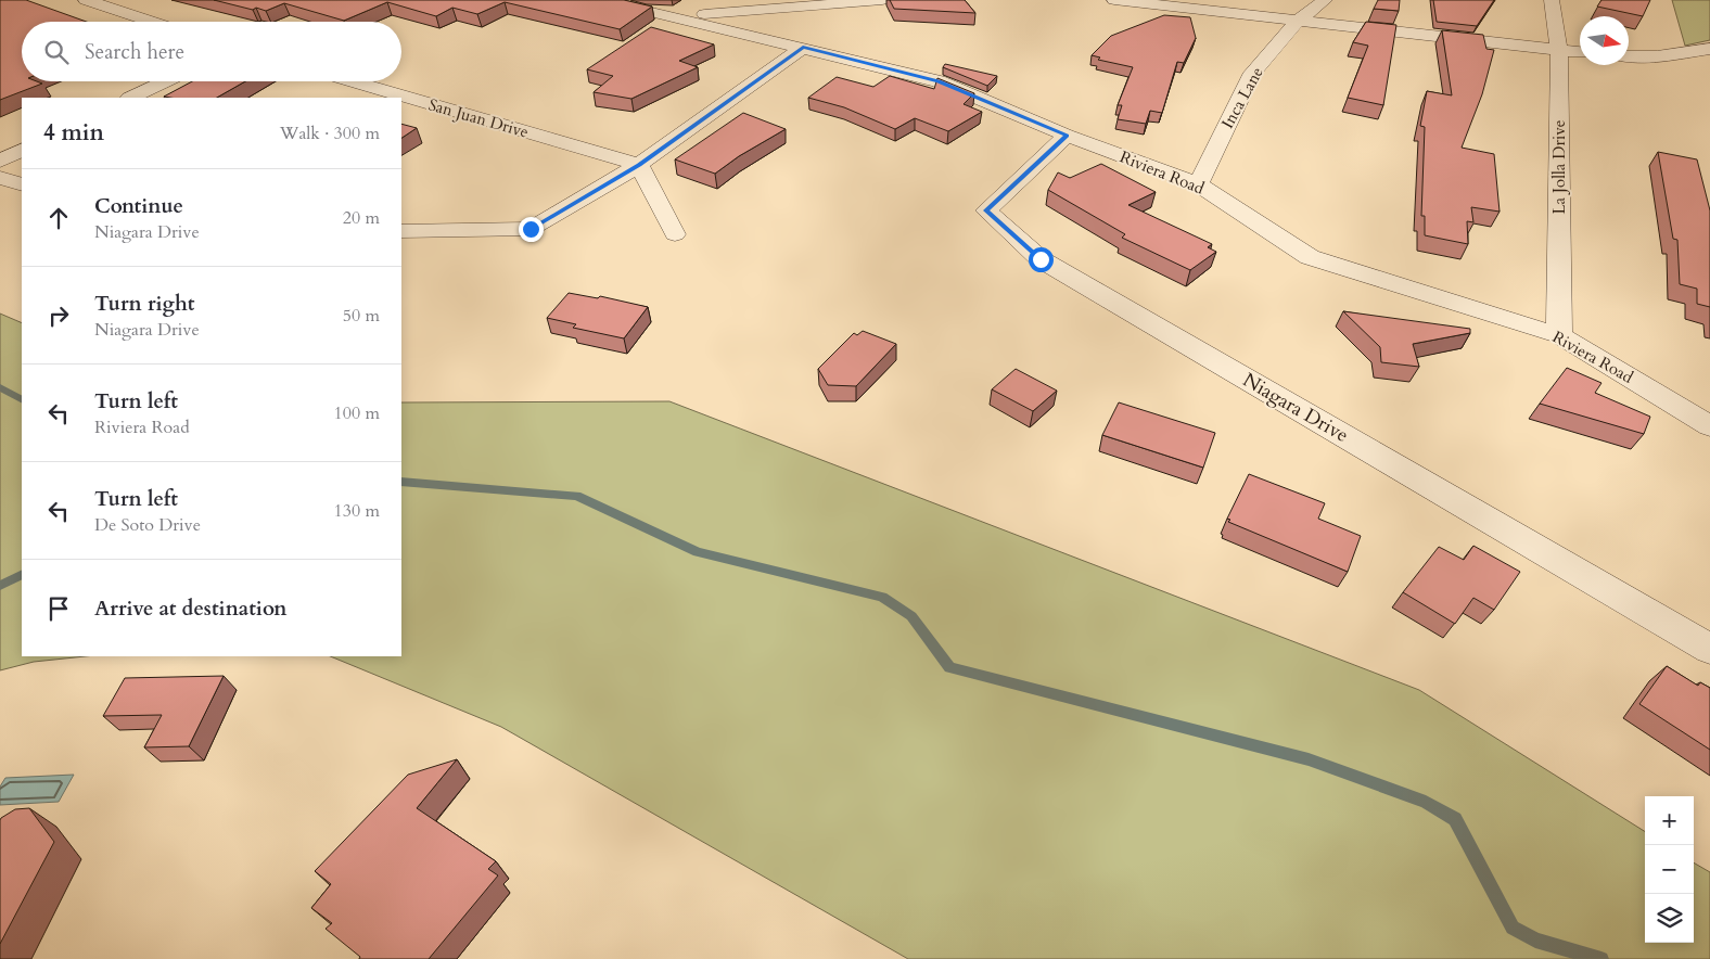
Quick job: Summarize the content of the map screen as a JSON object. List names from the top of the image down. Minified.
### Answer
{"streets":{"street":["Inca Lane","San Juan Drive","La Jolla Drive","Riviera Road","Niagara Drive"]},"crossings":[["Inca Lane","Riviera Road"],["La Jolla Drive","Riviera Road"],["Riviera Road","Niagara Drive"]],"north":"right","page":{"search":"Search here","heading":["4 min","Walk · 300 m"],"list":[["Continue","Niagara Drive","20 m"],["Turn right","Niagara Drive","50 m"],["Turn left","Riviera Road","100 m"],["Turn left","De Soto Drive","130 m"],"Arrive at destination"],"map_buttons":["+","−"]}}
